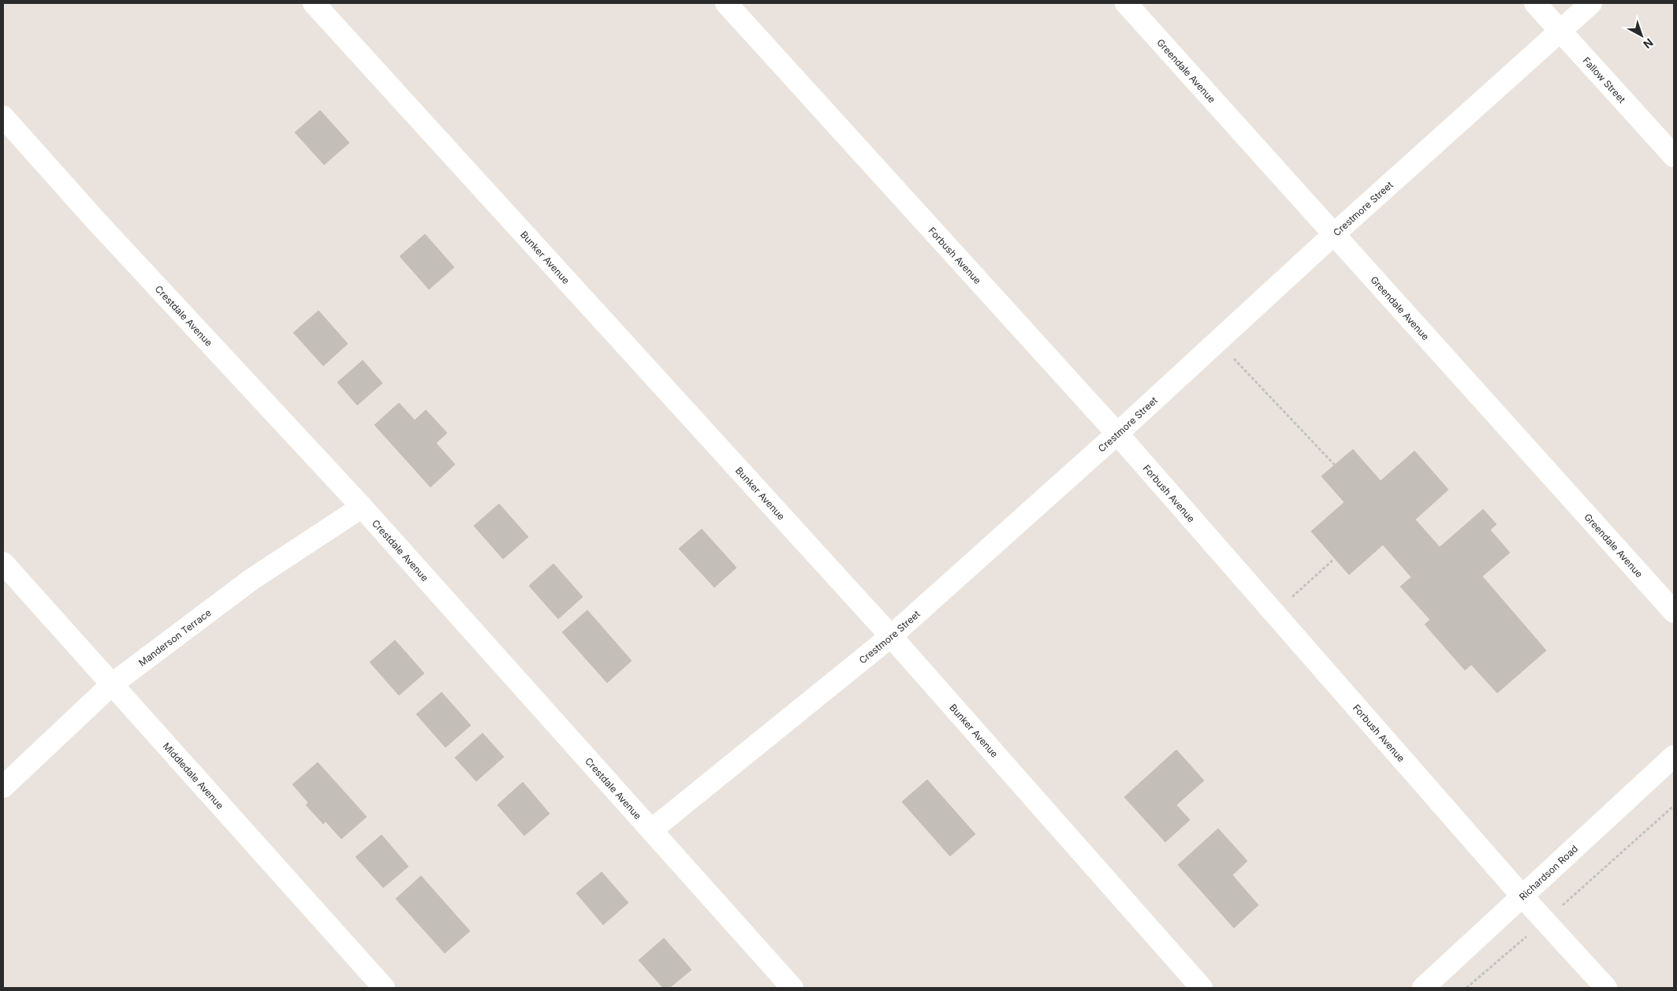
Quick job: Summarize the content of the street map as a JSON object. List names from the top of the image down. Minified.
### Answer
{"streets":{"street":["Greendale Avenue","Fallow Street","Crestmore Street","Forbush Avenue","Bunker Avenue","Crestdale Avenue","Manderson Terrace","Middledale Avenue","Richardson Road"]},"crossings":[["Greendale Avenue","Crestmore Street"],["Fallow Street","Crestmore Street"],["Crestmore Street","Forbush Avenue"],["Crestmore Street","Bunker Avenue"],["Crestmore Street","Crestdale Avenue"],["Forbush Avenue","Richardson Road"],["Crestdale Avenue","Manderson Terrace"],["Manderson Terrace","Middledale Avenue"]],"north":"bottom right"}
